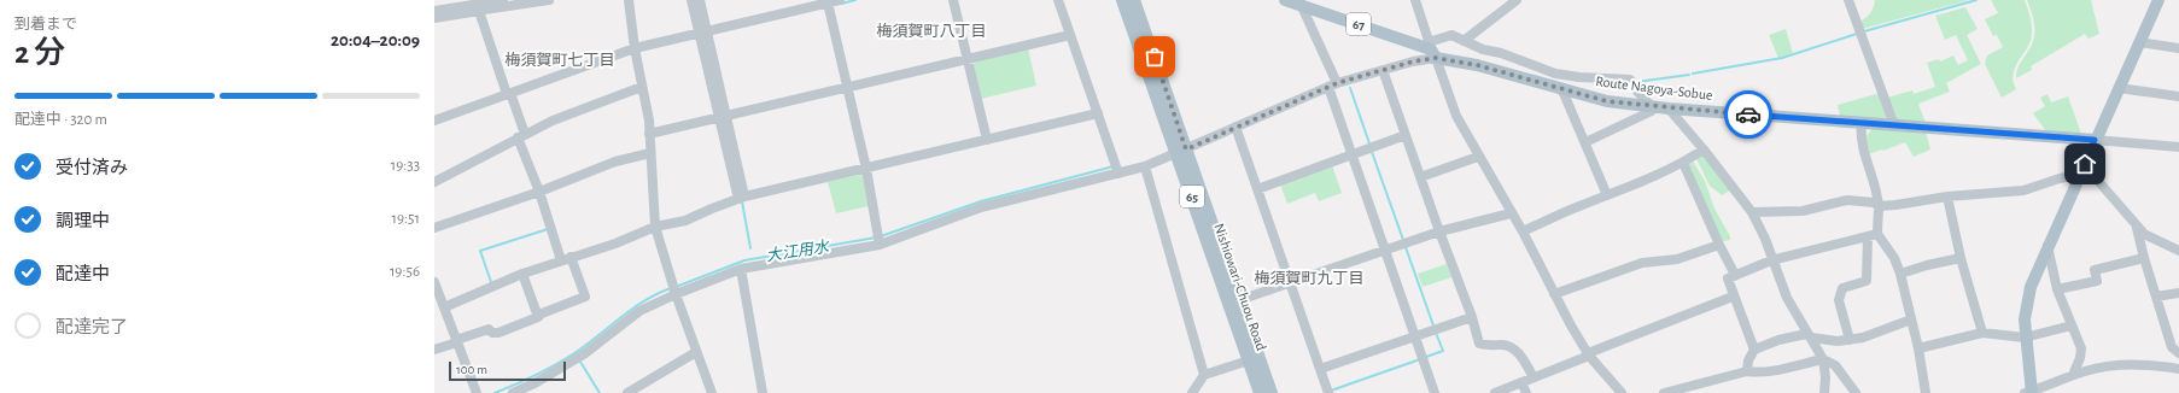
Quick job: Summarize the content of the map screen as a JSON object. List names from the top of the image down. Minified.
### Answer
{"streets":{"main road":["67","Route Nagoya-Sobue","65","Nishiowari-Chuou Road"]},"districts":["梅須賀町八丁目","梅須賀町七丁目","梅須賀町九丁目"],"water":["大江用水"],"scale_bar":"100 m","page":{"heading":["2 分","到着まで","20:04–20:09"],"bar":"配達中 · 320 m","list":[["受付済み","19:33"],["調理中","19:51"],["配達中","19:56"],"配達完了"],"scale":"100 m"}}
